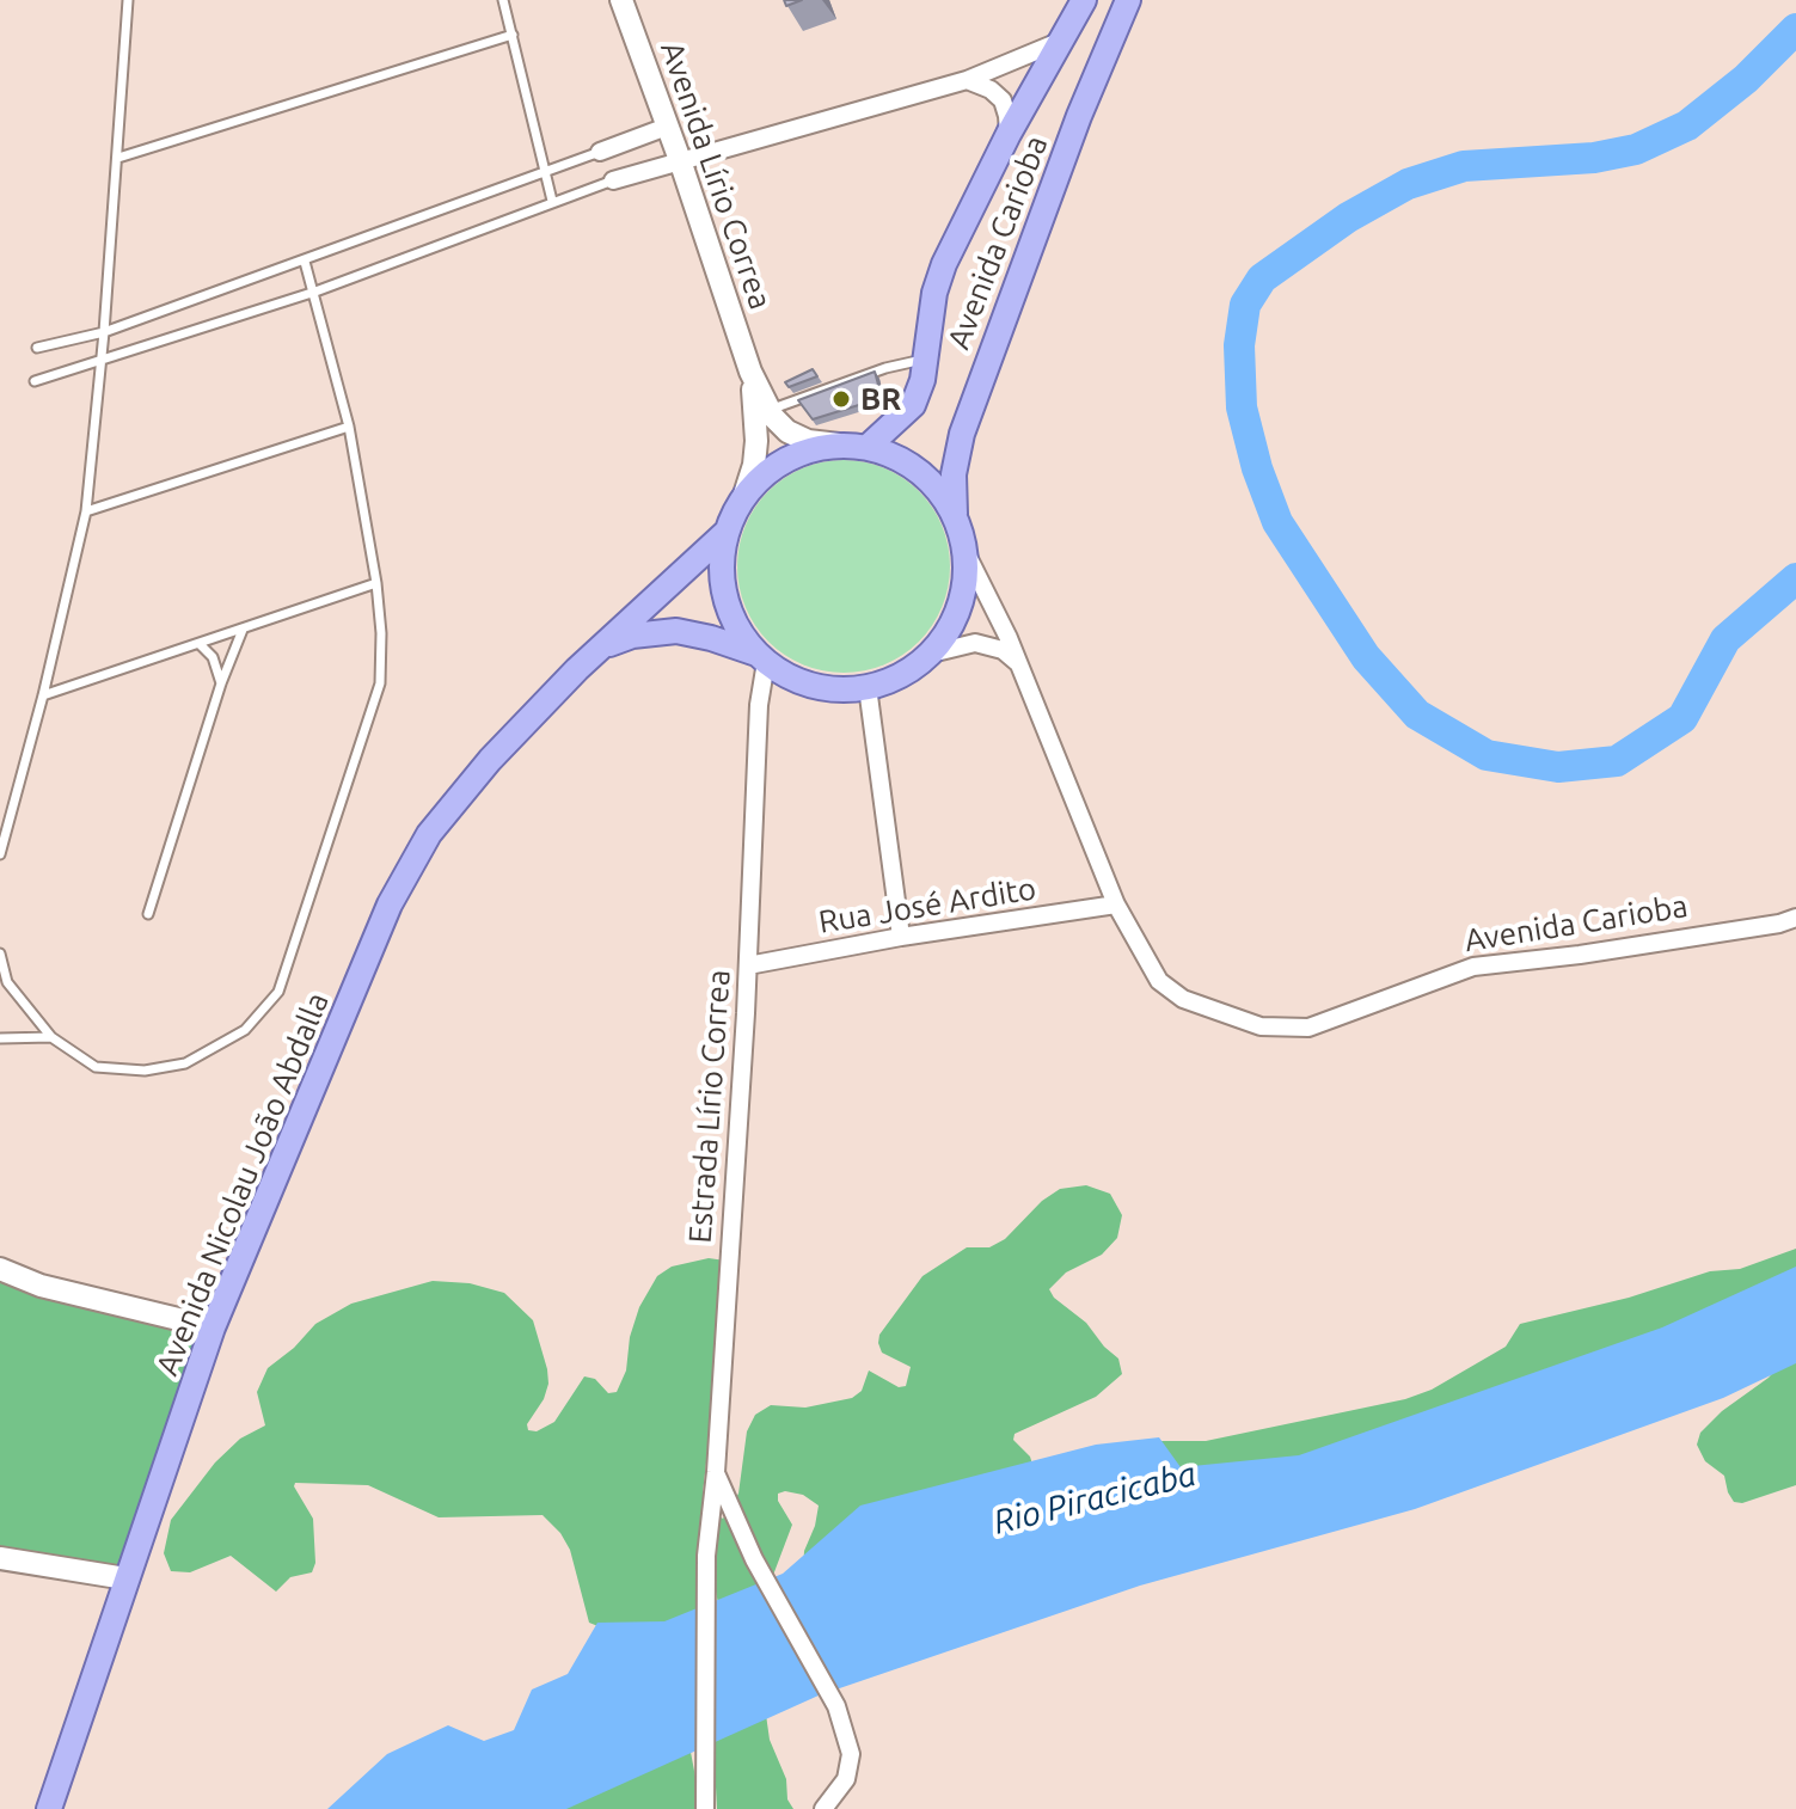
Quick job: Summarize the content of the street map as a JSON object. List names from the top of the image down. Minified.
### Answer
{"streets":{"main road":["Avenida Lírio Correa","Avenida Carioba","Avenida Nicolau João Abdalla"],"street":["Rua José Ardito","Estrada Lírio Correa"]},"crossings":[["Avenida Lírio Correa","Avenida Carioba"],["Avenida Lírio Correa","Estrada Lírio Correa"],["Avenida Lírio Correa","Avenida Nicolau João Abdalla"],["Avenida Carioba","Rua José Ardito"],["Avenida Carioba","Estrada Lírio Correa"],["Avenida Carioba","Avenida Nicolau João Abdalla"],["Rua José Ardito","Estrada Lírio Correa"],["Estrada Lírio Correa","Avenida Nicolau João Abdalla"]],"water":["Rio Piracicaba"],"places":["BR"]}
